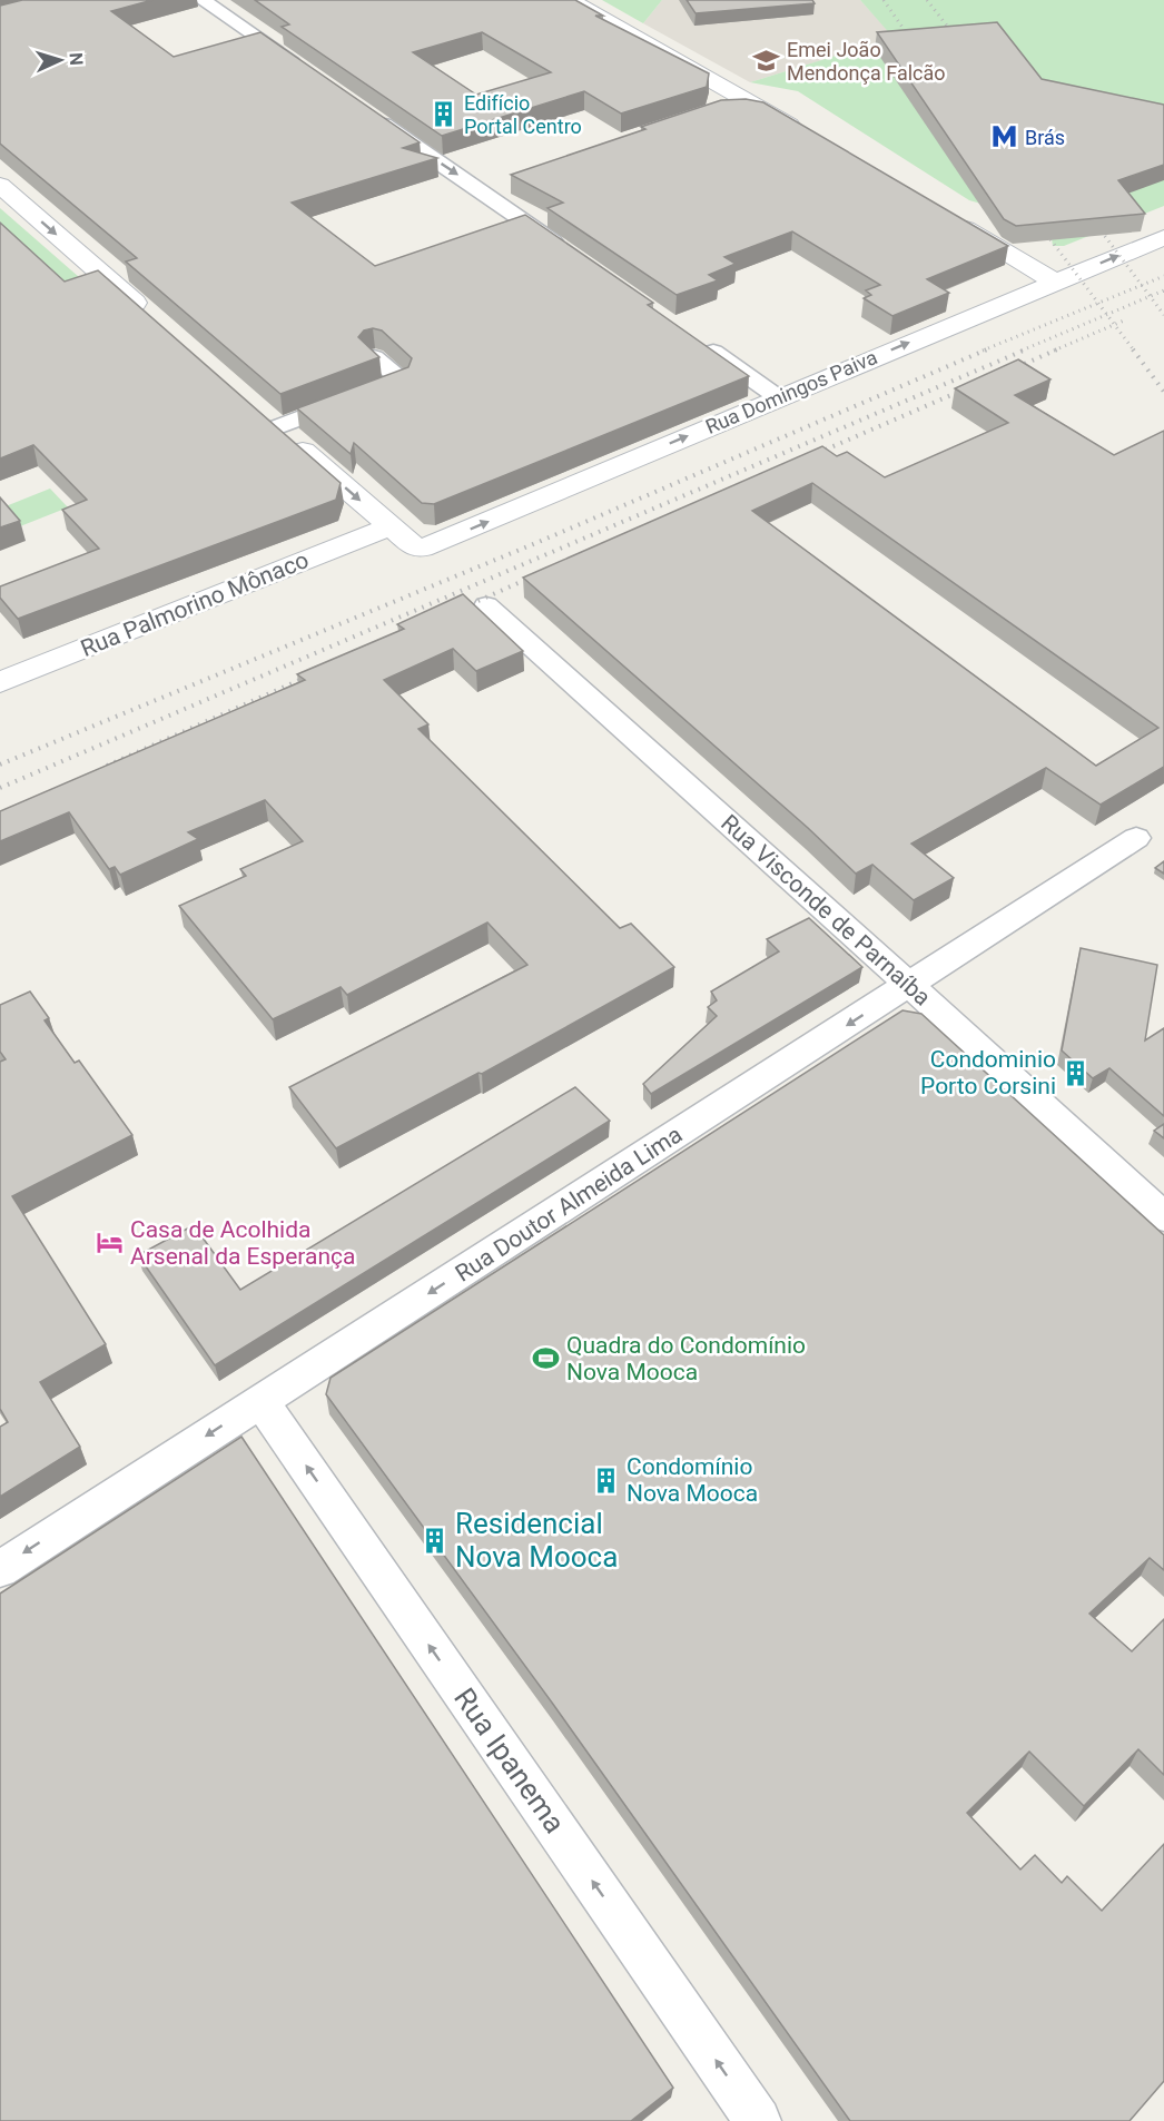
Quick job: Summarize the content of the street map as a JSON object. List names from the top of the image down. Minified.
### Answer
{"streets":{"street":["Rua Domingos Paiva","Rua Palmorino Mônaco","Rua Visconde de Parnaíba","Rua Doutor Almeida Lima","Rua Ipanema"]},"crossings":[["Rua Domingos Paiva","Rua Palmorino Mônaco"],["Rua Visconde de Parnaíba","Rua Doutor Almeida Lima"],["Rua Doutor Almeida Lima","Rua Ipanema"]],"one_way":["Rua Domingos Paiva","Rua Doutor Almeida Lima","Rua Ipanema"],"places":{"school or university":["Emei João Mendonça Falcão"],"building":["Edifício Portal Centro","Condominio Porto Corsini","Condomínio Nova Mooca","Residencial Nova Mooca"],"metro station":["Brás"],"hotel":["Casa de Acolhida Arsenal da Esperança"],"sports":["Quadra do Condomínio Nova Mooca"]},"north":"right"}
